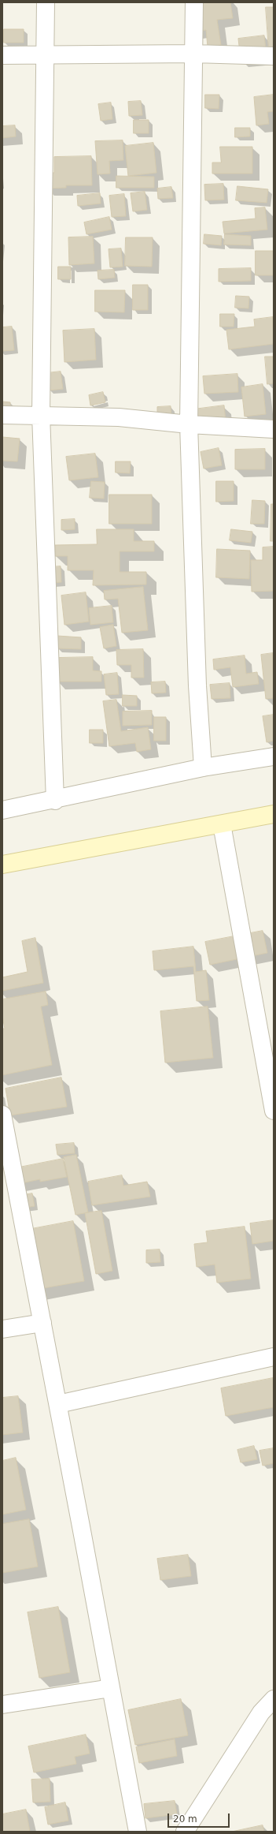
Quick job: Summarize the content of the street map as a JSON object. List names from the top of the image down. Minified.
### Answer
{"scale_bar":"20 m"}
